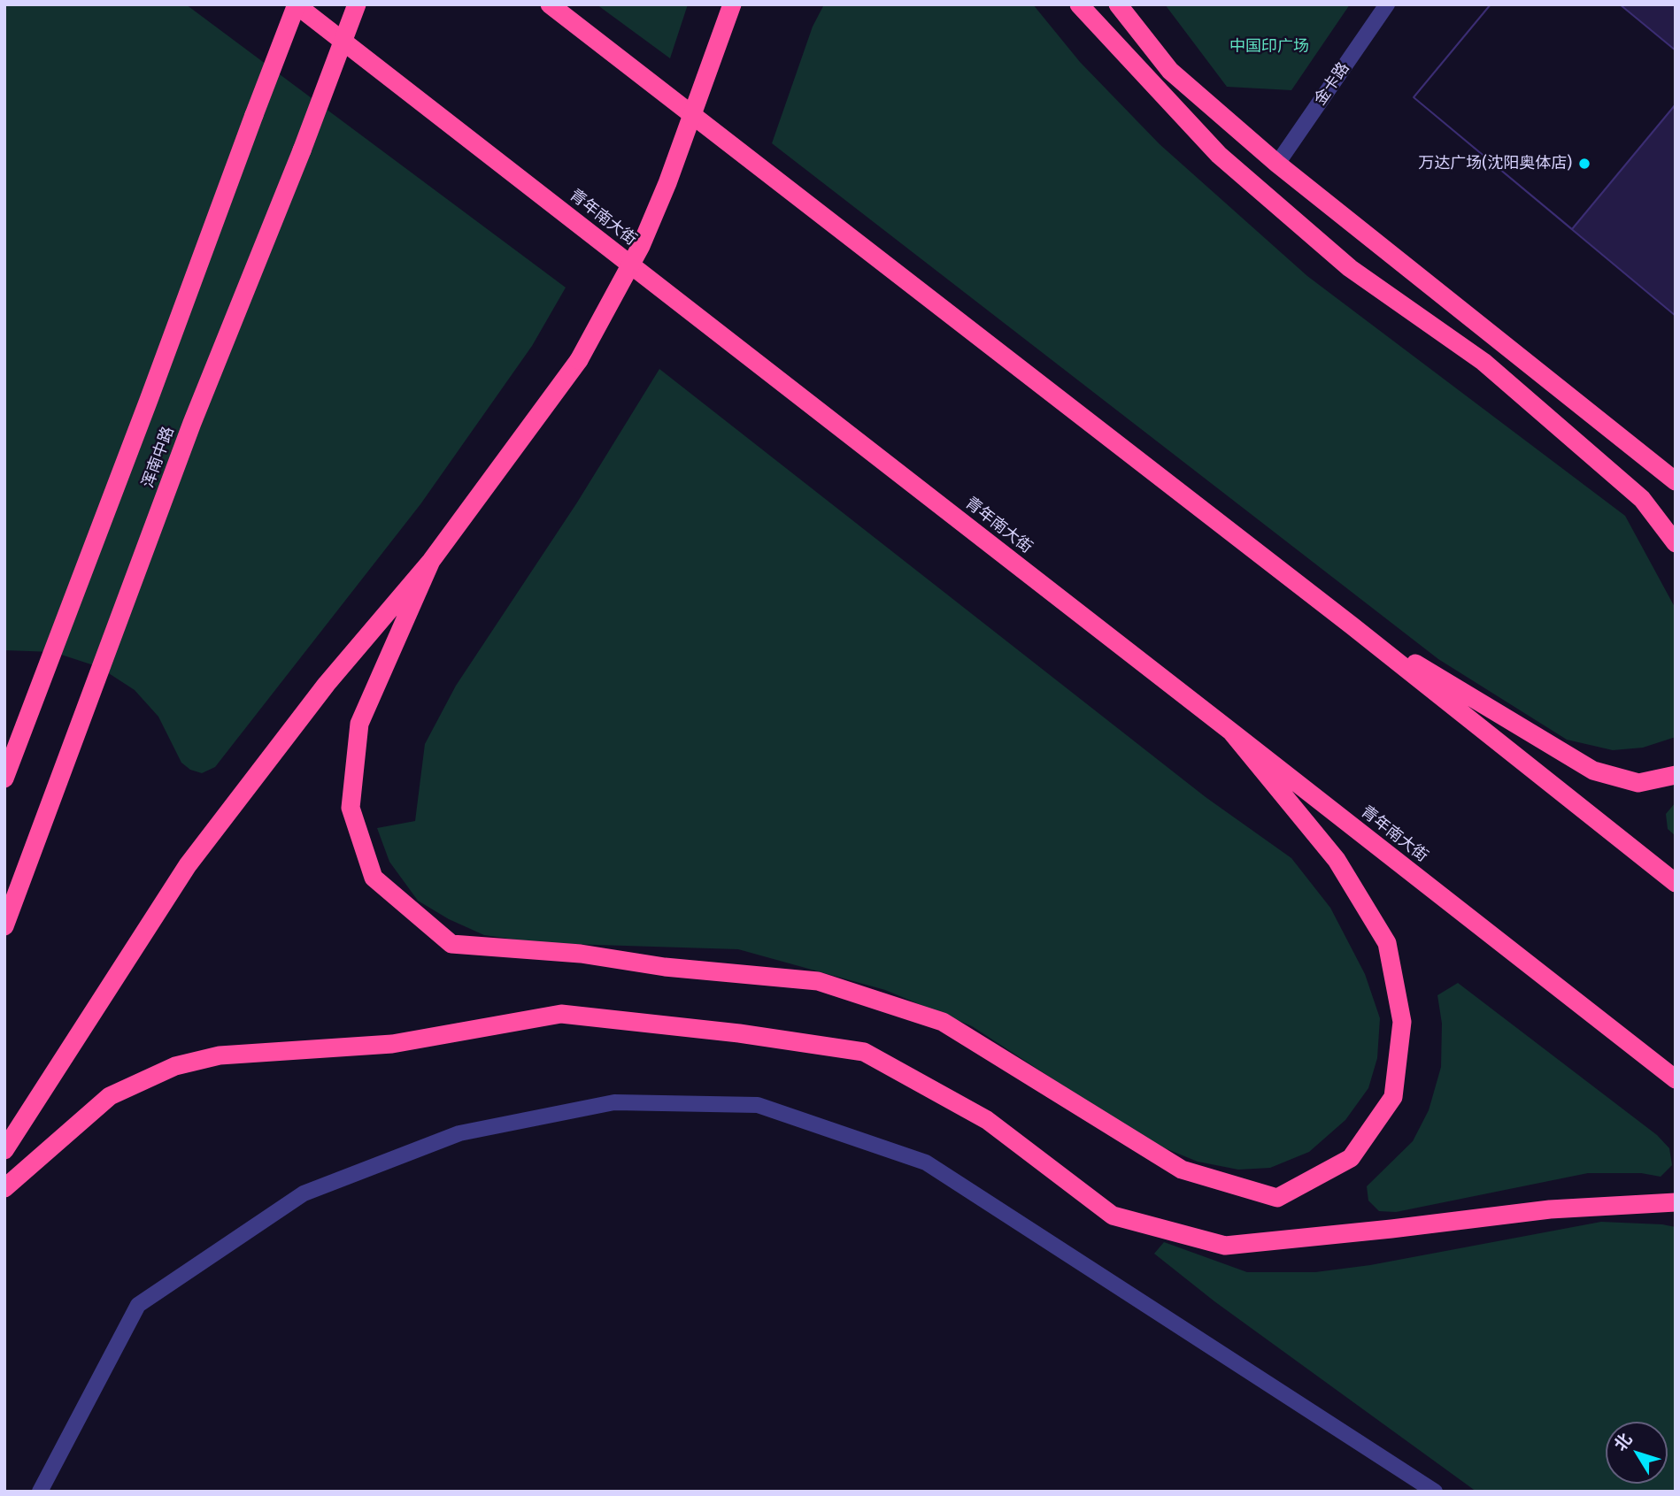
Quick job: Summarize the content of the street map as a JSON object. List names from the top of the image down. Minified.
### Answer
{"streets":{"highway":["青年南大街","浑南中路"],"street":["金卡路"]},"crossings":[["青年南大街","浑南中路"]],"parks":["中国印广场"],"places":["万达广场(沈阳奥体店)"],"north":"top left"}
